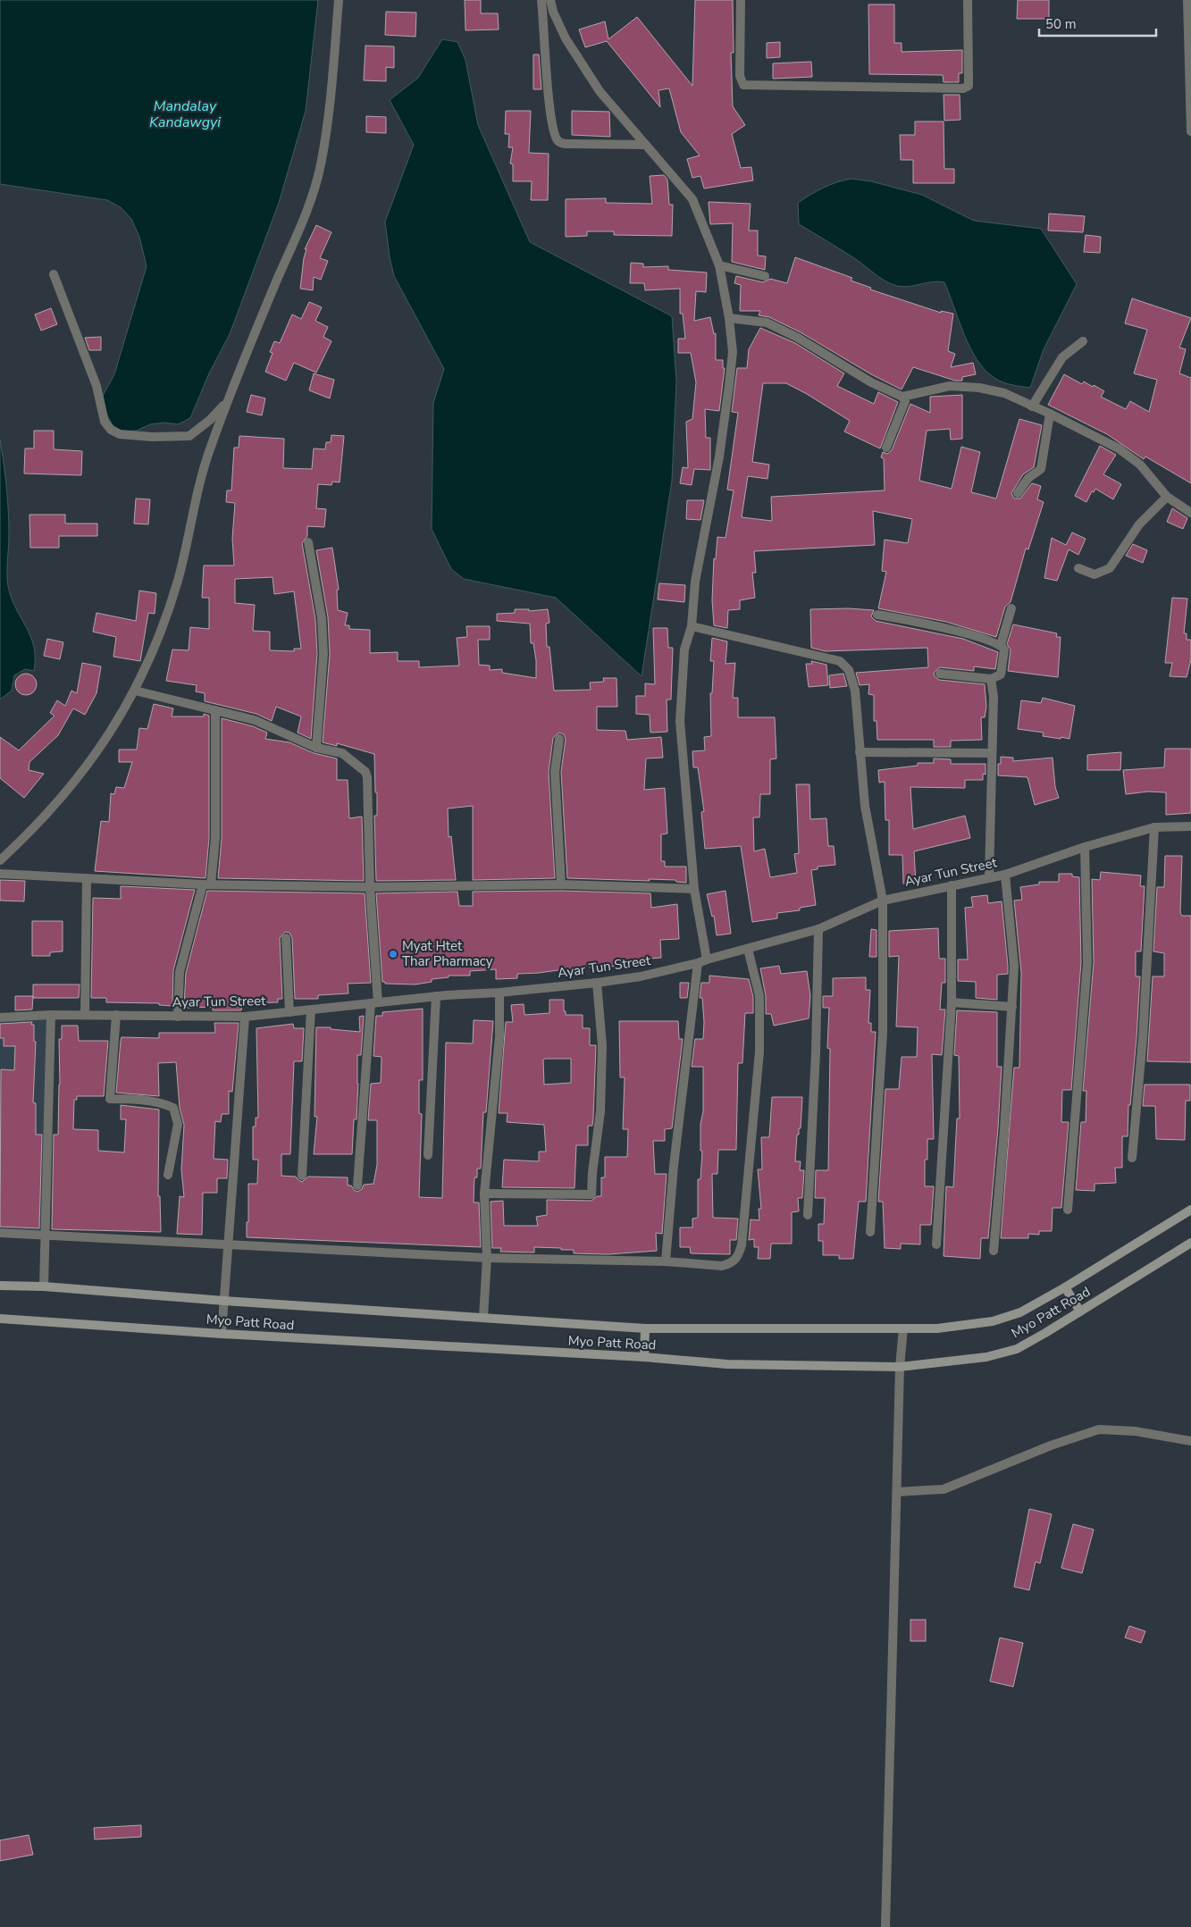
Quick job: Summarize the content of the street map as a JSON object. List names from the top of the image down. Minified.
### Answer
{"streets":{"main road":["Myo Patt Road"],"street":["Ayar Tun Street"]},"water":["Mandalay Kandawgyi"],"places":["Myat Htet Thar Pharmacy"],"scale_bar":"50 m"}
